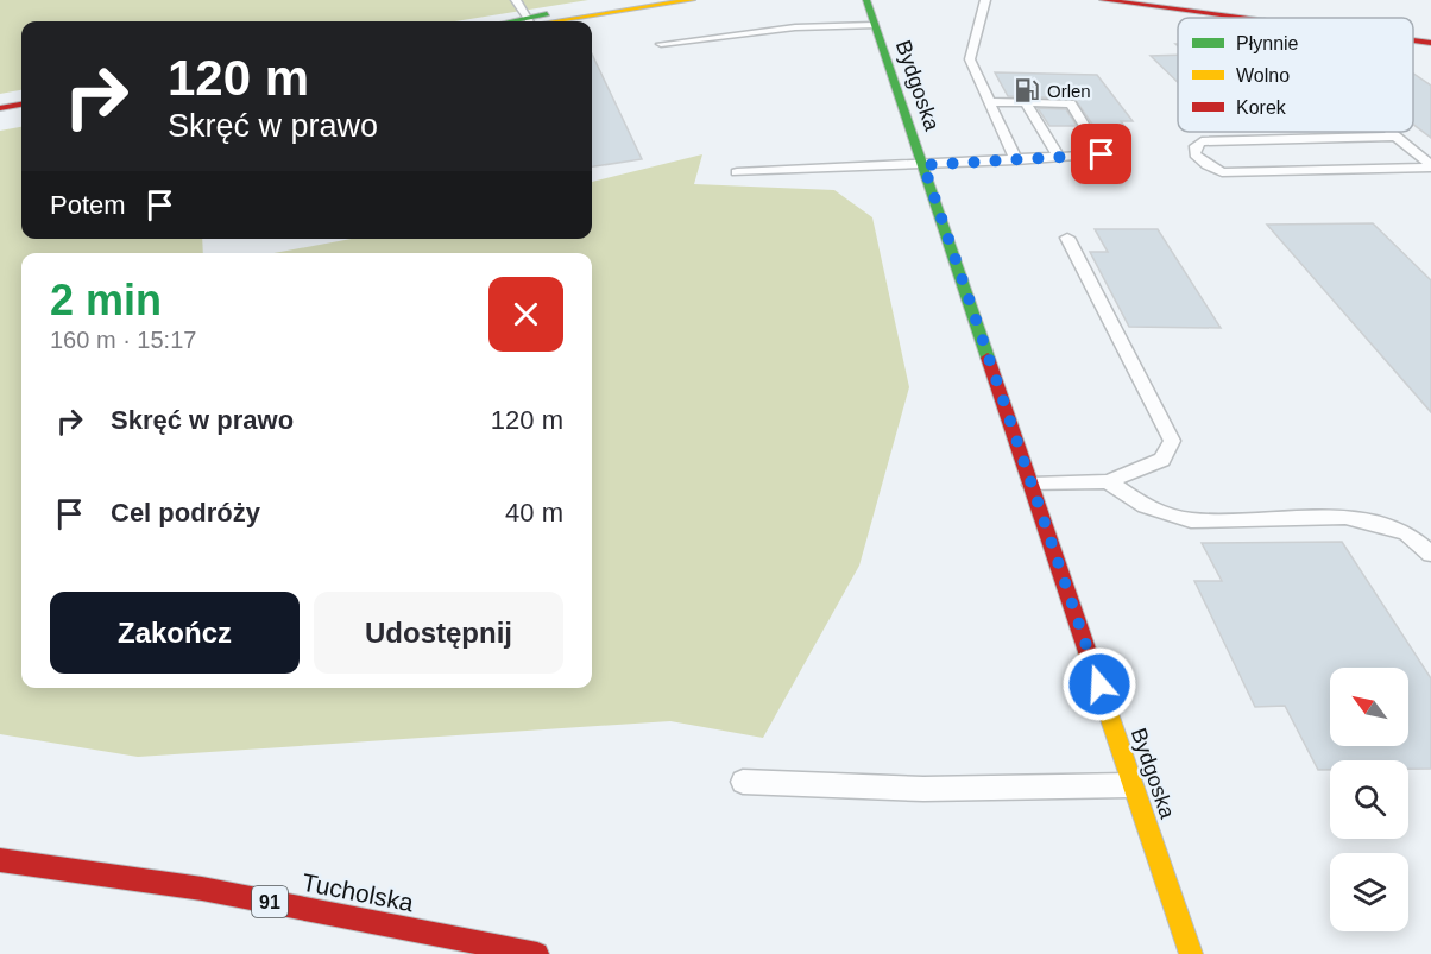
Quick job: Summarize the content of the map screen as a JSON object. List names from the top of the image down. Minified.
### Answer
{"streets":{"street":["Bydgoska","Tucholska","91"]},"places":{"fuel station":["Orlen"]},"legend":["Płynnie","Wolno","Korek"],"north":"top left","page":{"turn":["120 m","Skręć w prawo"],"then":"Potem","heading":["2 min","160 m · 15:17"],"list":[{"name":"Skręć w prawo","value":"120 m"},{"name":"Cel podróży","value":"40 m"}],"buttons":["Zakończ","Udostępnij"]}}
